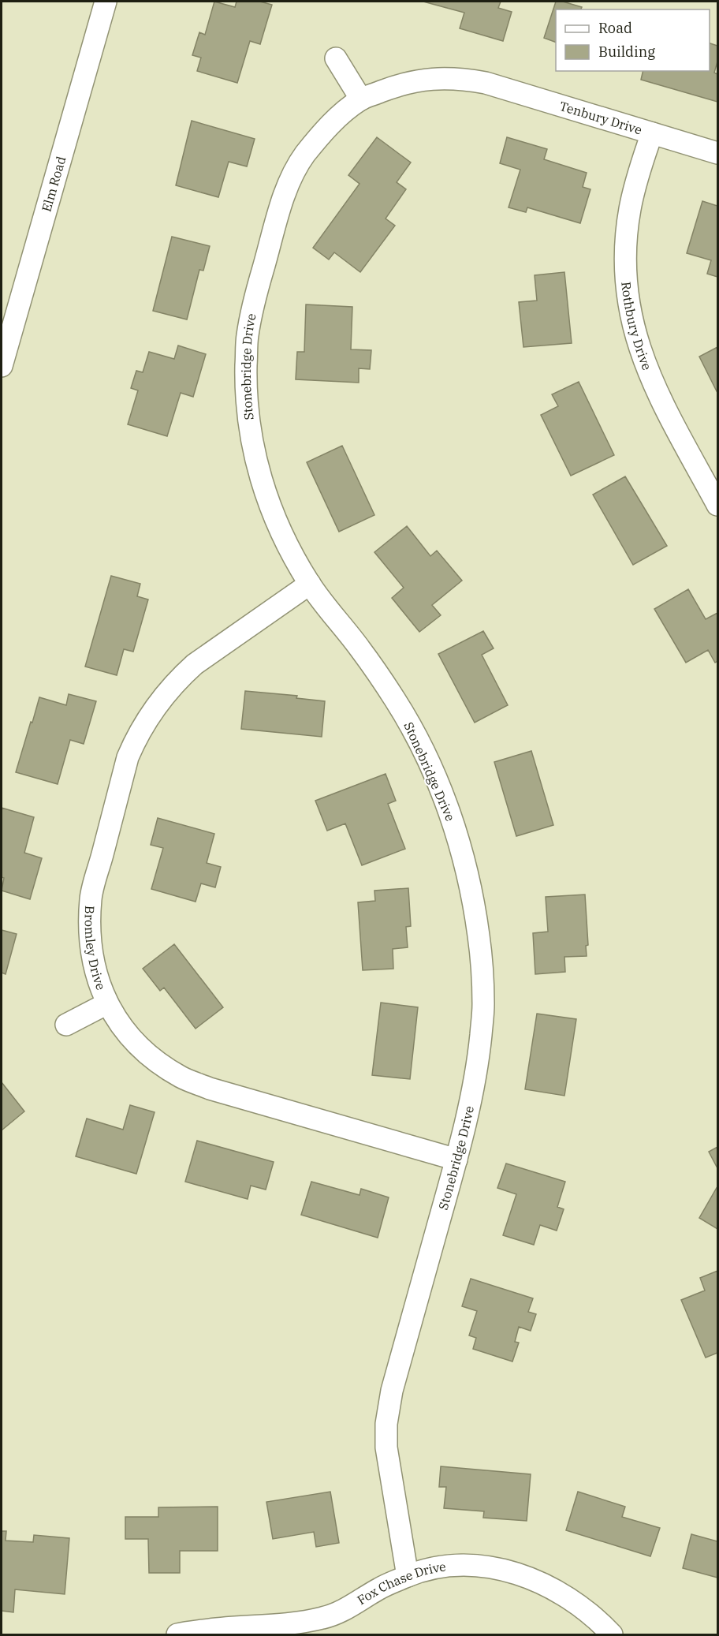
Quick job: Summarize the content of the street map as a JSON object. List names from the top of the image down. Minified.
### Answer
{"streets":{"street":["Tenbury Drive","Elm Road","Rothbury Drive","Stonebridge Drive","Bromley Drive","Fox Chase Drive"]},"crossings":[["Tenbury Drive","Rothbury Drive"],["Tenbury Drive","Stonebridge Drive"],["Stonebridge Drive","Bromley Drive"],["Stonebridge Drive","Fox Chase Drive"]],"legend":["Road","Building"]}
